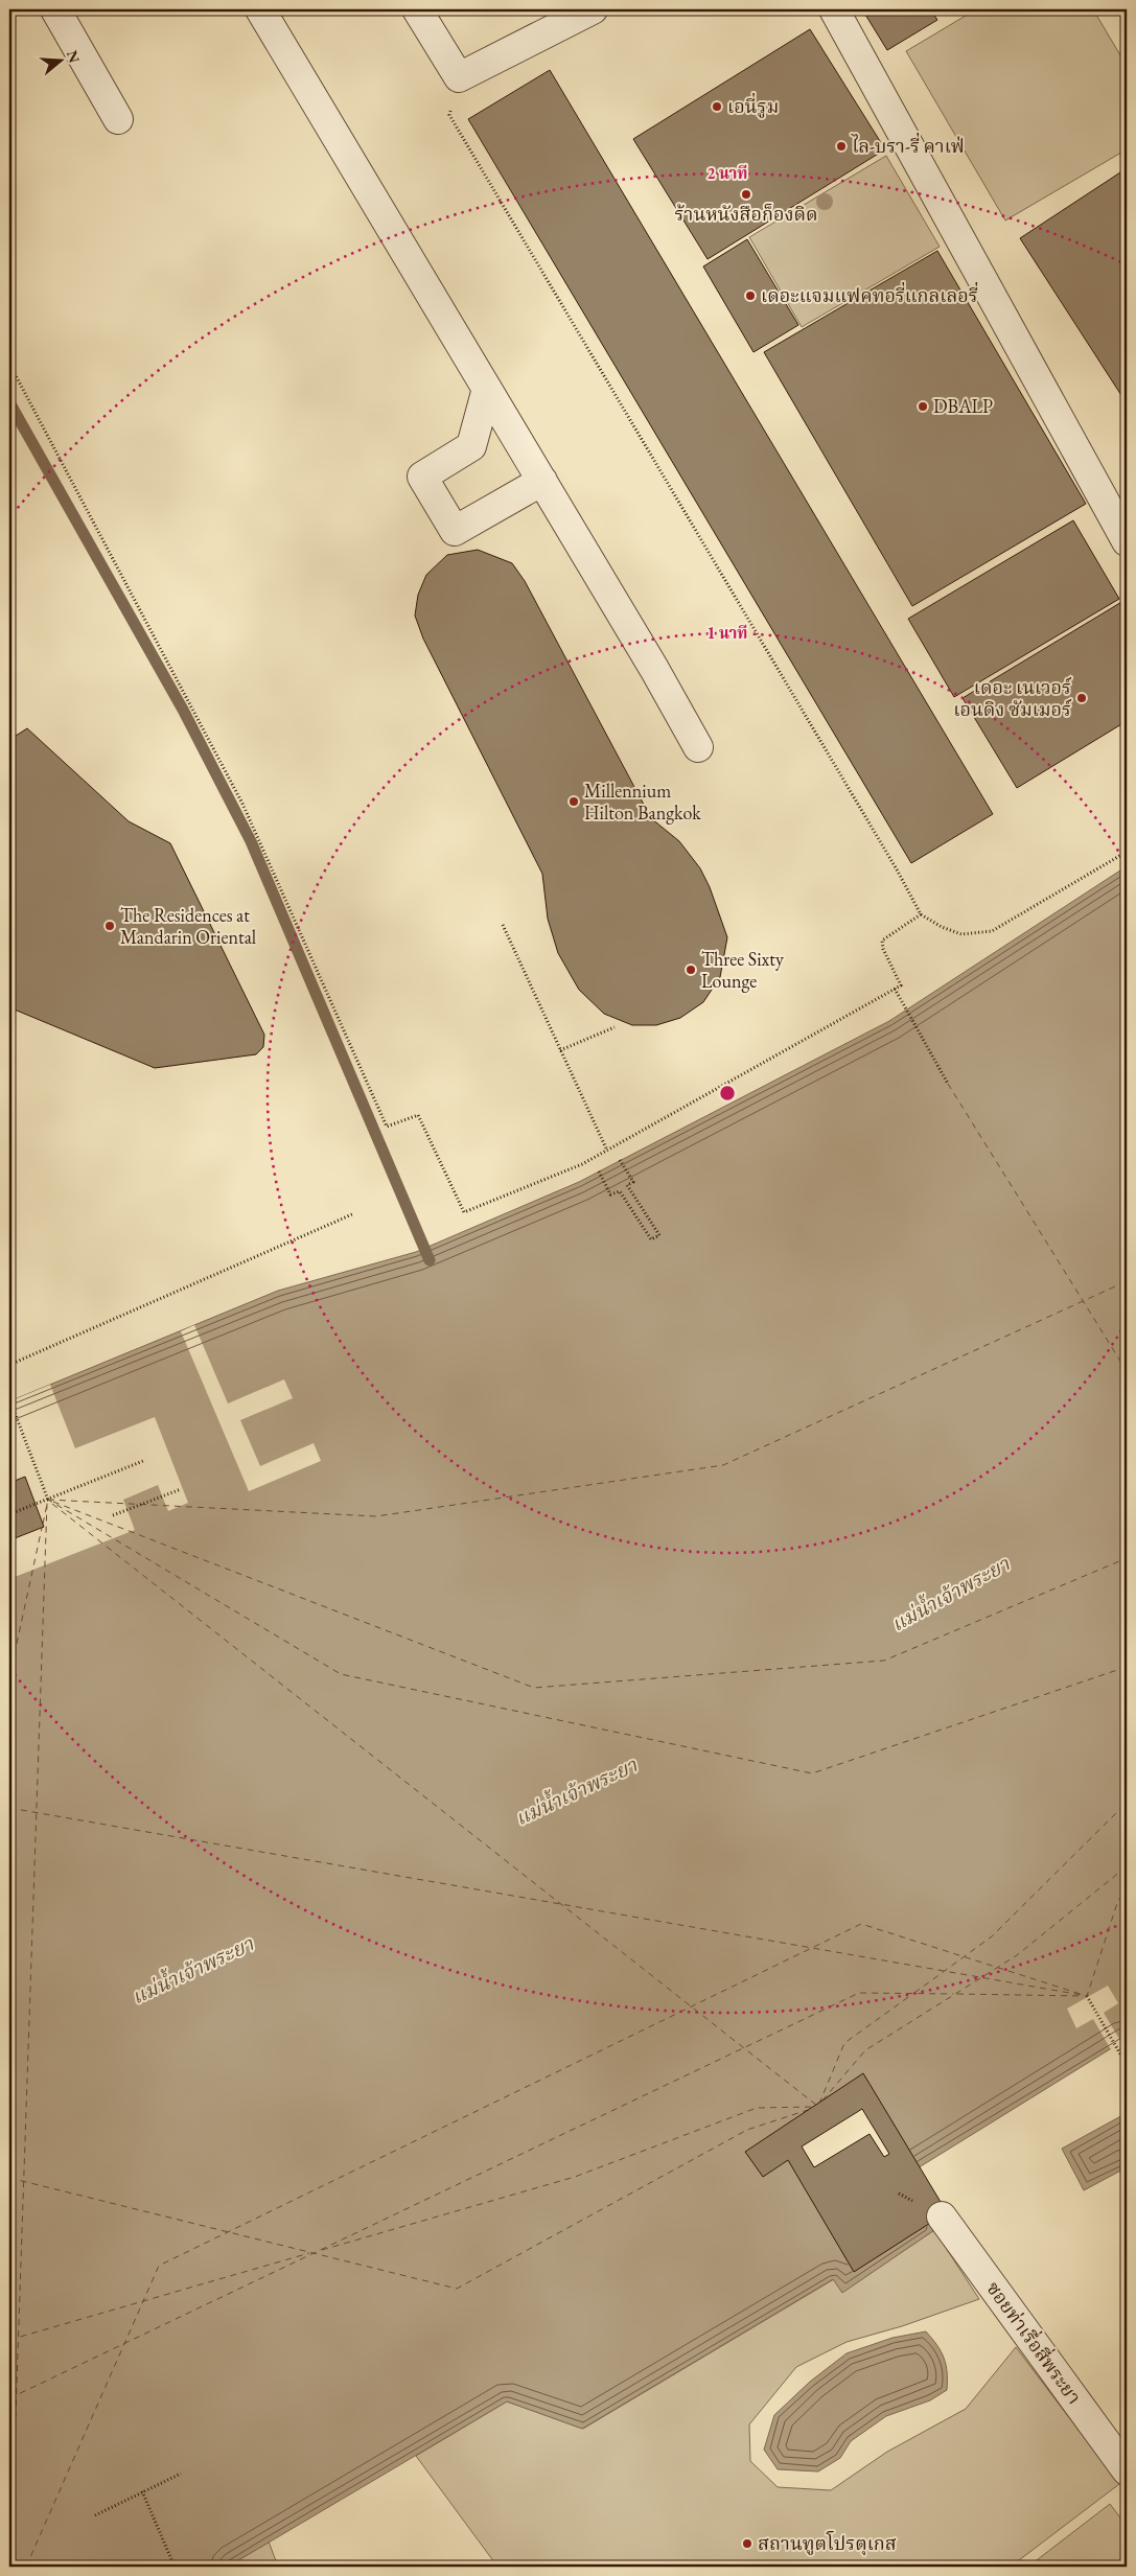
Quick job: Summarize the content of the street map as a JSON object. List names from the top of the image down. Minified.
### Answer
{"streets":{"street":["ซอยท่าเรื่อสี่พระยา"]},"water":["แม่น้ำเจ้าพระยา"],"places":["เอนี่รูม","ไล-บรา-รี่ คาเฟ่","ร้านหนังสือก็องดิด","เดอะแจมแฟคทอรี่แกลเลอรี่","DBALP","เดอะ เนเวอร์ เอนดิง ซัมเมอร์","Millennium Hilton Bangkok","The Residences at Mandarin Oriental","Three Sixty Lounge","สถานทูตโปรตุเกส"],"north":"right","rings":["2 นาที","1 นาที"]}
